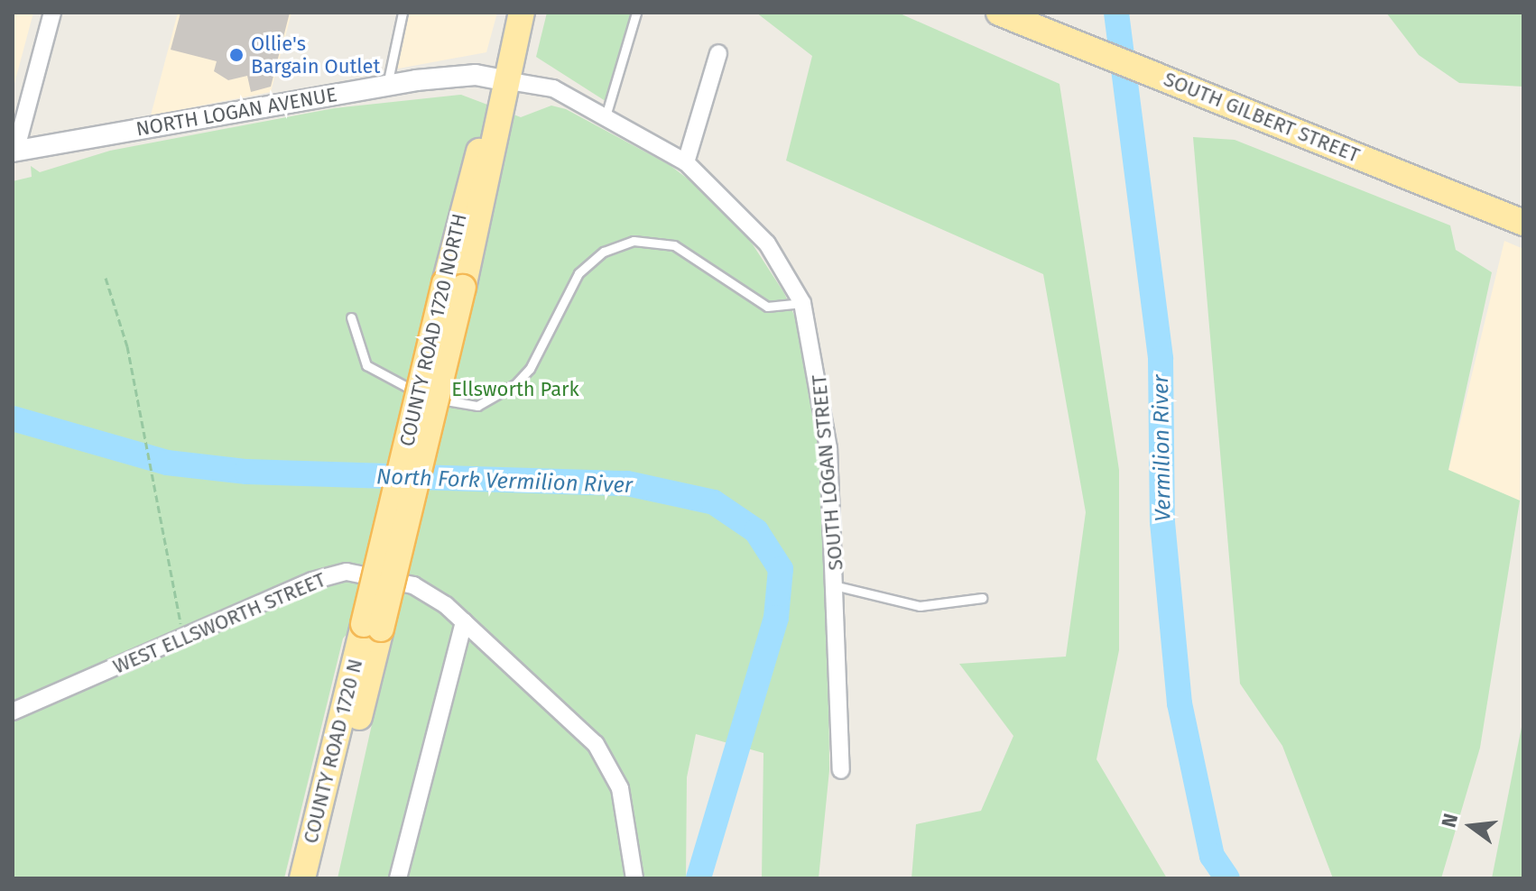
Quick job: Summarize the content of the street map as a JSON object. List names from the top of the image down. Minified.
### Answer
{"streets":{"main road":["SOUTH GILBERT STREET","COUNTY ROAD 1720 NORTH","COUNTY ROAD 1720 N"],"street":["NORTH LOGAN AVENUE","SOUTH LOGAN STREET","WEST ELLSWORTH STREET"]},"crossings":[["NORTH LOGAN AVENUE","COUNTY ROAD 1720 NORTH"],["NORTH LOGAN AVENUE","SOUTH LOGAN STREET"],["COUNTY ROAD 1720 NORTH","SOUTH LOGAN STREET"],["COUNTY ROAD 1720 NORTH","COUNTY ROAD 1720 N"]],"water":["Vermilion River","North Fork Vermilion River"],"parks":["Ellsworth Park"],"places":["Ollie's Bargain Outlet"],"north":"left"}
